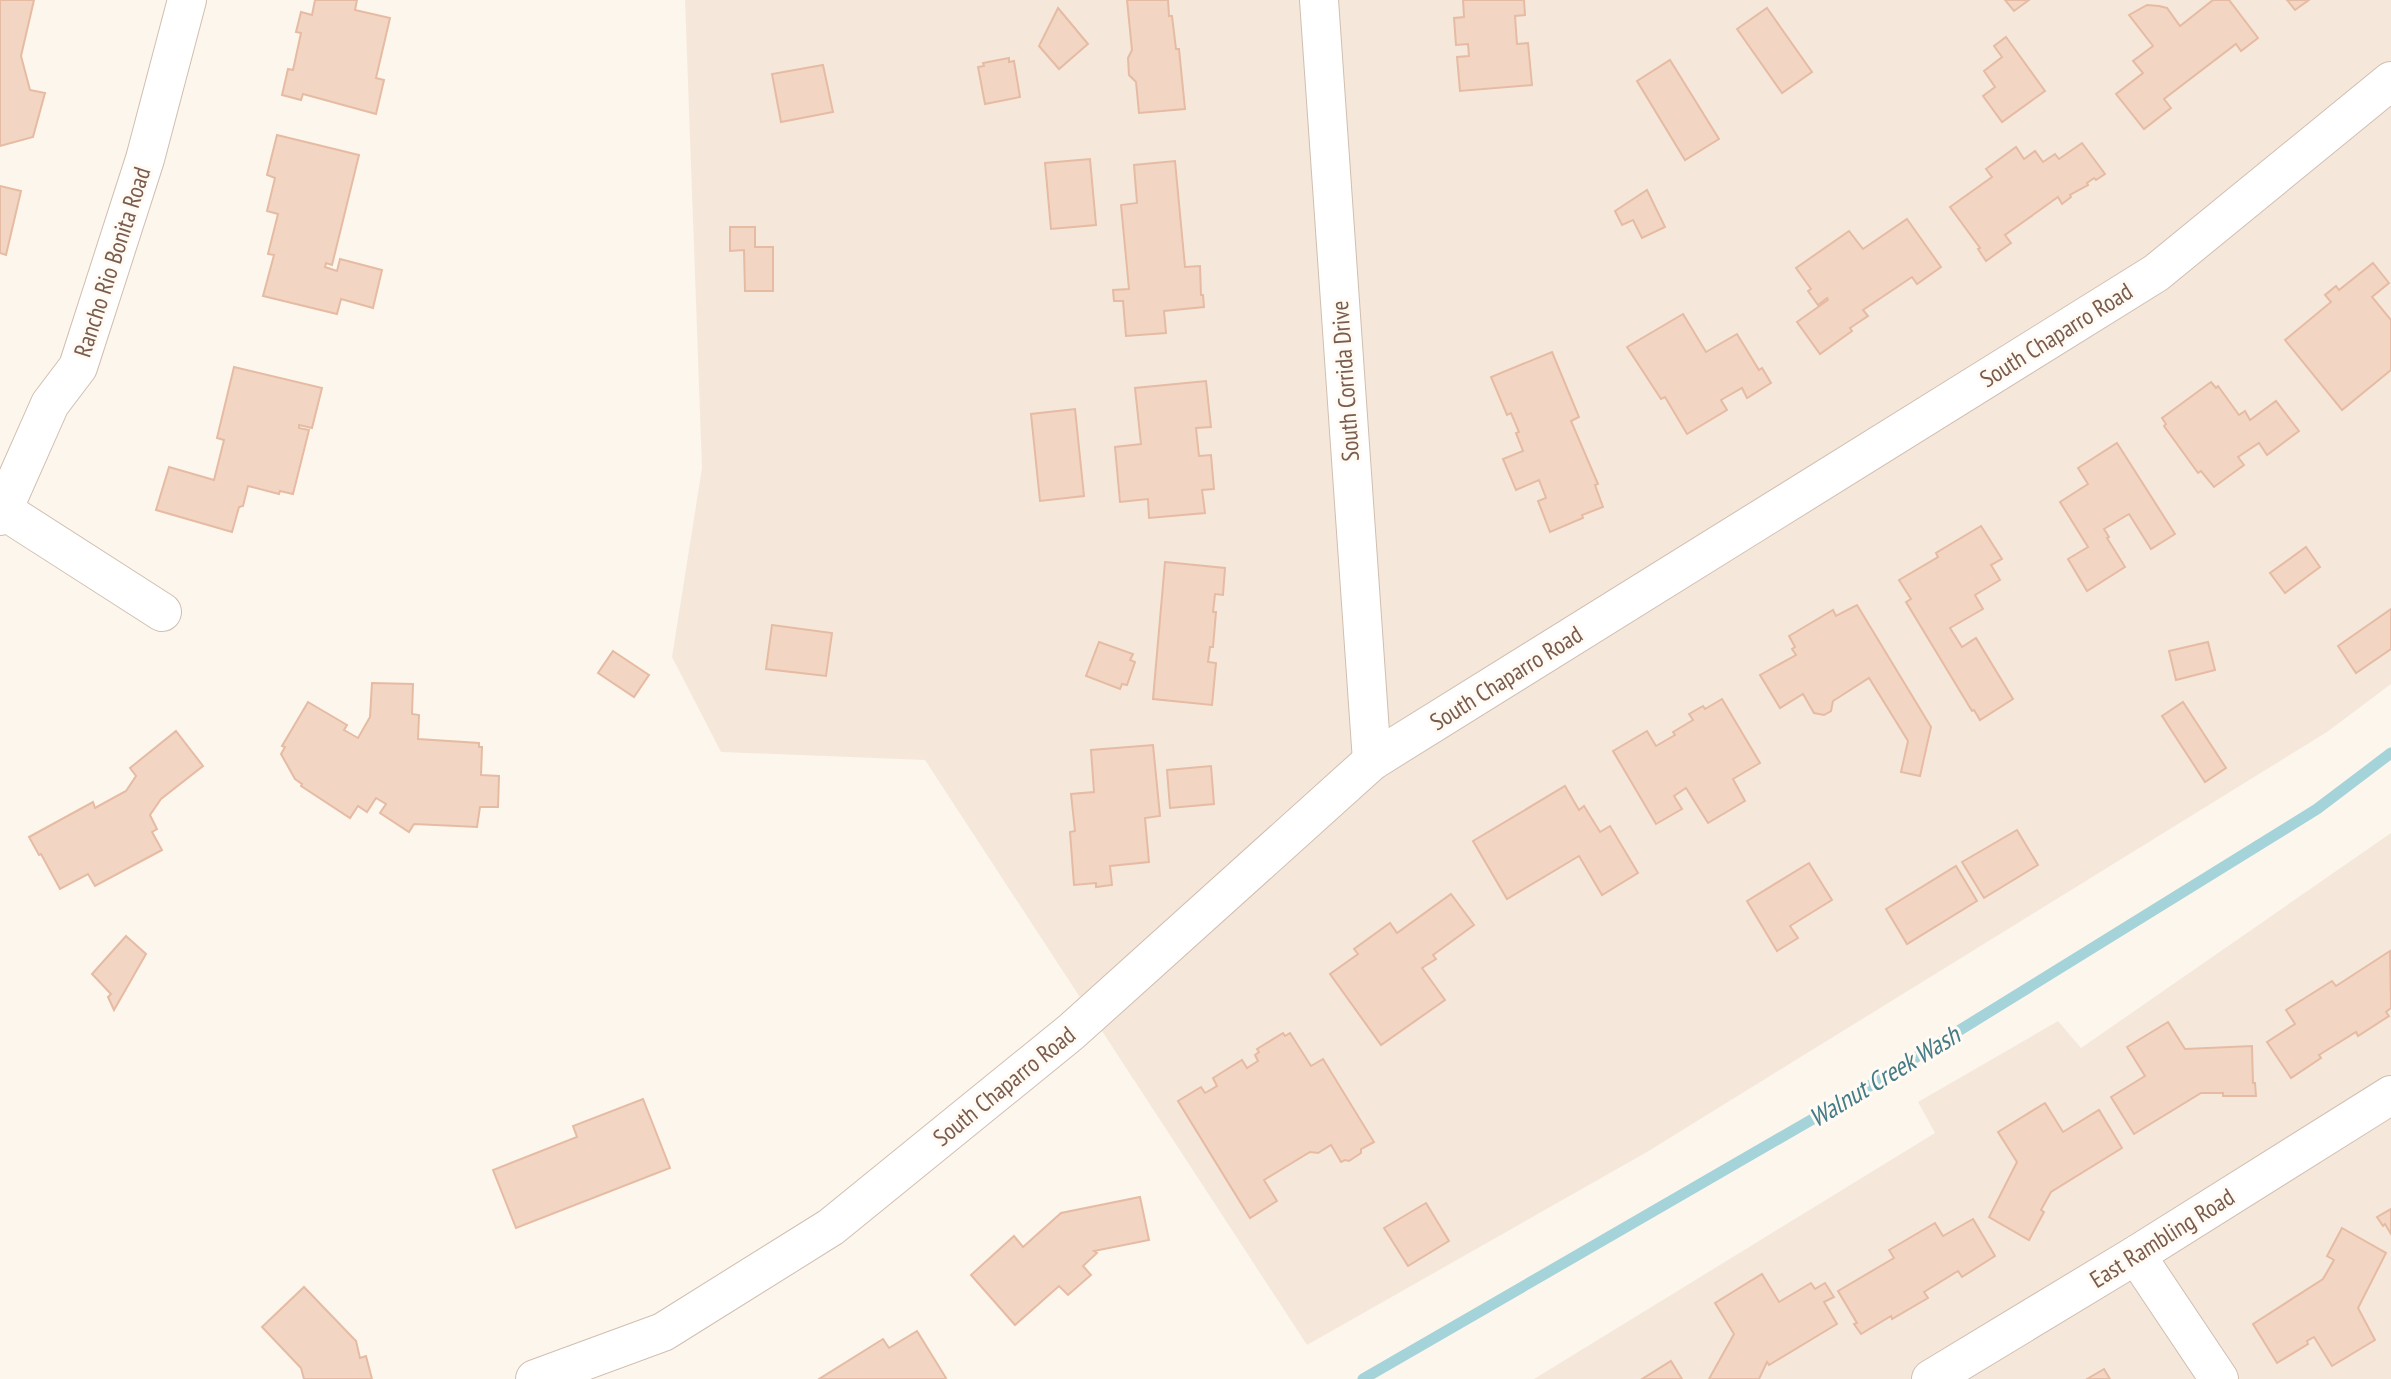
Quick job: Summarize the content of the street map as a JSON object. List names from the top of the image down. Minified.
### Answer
{"streets":{"street":["Rancho Rio Bonita Road","South Chaparro Road","South Corrida Drive","East Rambling Road"]},"crossings":[["South Chaparro Road","South Corrida Drive"]],"water":["Walnut Creek Wash"]}
